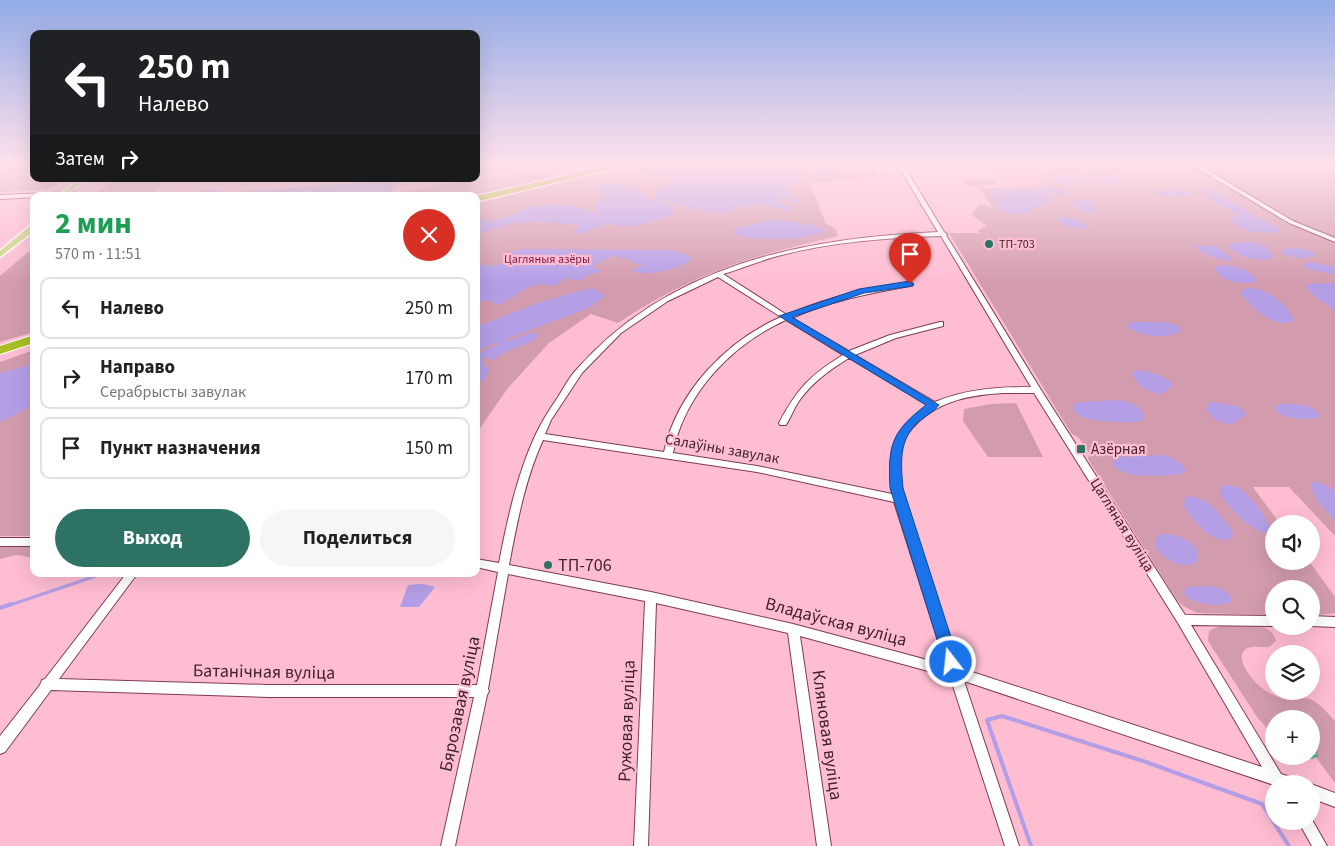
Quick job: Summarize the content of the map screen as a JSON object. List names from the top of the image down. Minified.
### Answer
{"streets":{"street":["Салаўіны завулак","Цагляная вуліца","Владаўская вуліца","Батанічная вуліца","Бярозавая вуліца","Ружовая вуліца","Кляновая вуліца"]},"crossings":[["Салаўіны завулак","Бярозавая вуліца"],["Цагляная вуліца","Бярозавая вуліца"],["Владаўская вуліца","Бярозавая вуліца"],["Владаўская вуліца","Ружовая вуліца"],["Владаўская вуліца","Кляновая вуліца"],["Батанічная вуліца","Бярозавая вуліца"]],"parks":["Цагляныя азёры"],"places":{"other":["ТП-703","ТП-706"],"transit":["Азёрная"]},"page":{"turn":["250 m","Налево"],"then":"Затем","heading":["2 мин","570 m · 11:51"],"list":[{"name":"Налево","value":"250 m"},{"name":"Направо","note":"Серабрысты завулак","value":"170 m"},{"name":"Пункт назначения","value":"150 m"}],"buttons":["Выход","Поделиться"],"map_buttons":["+","−"]}}
